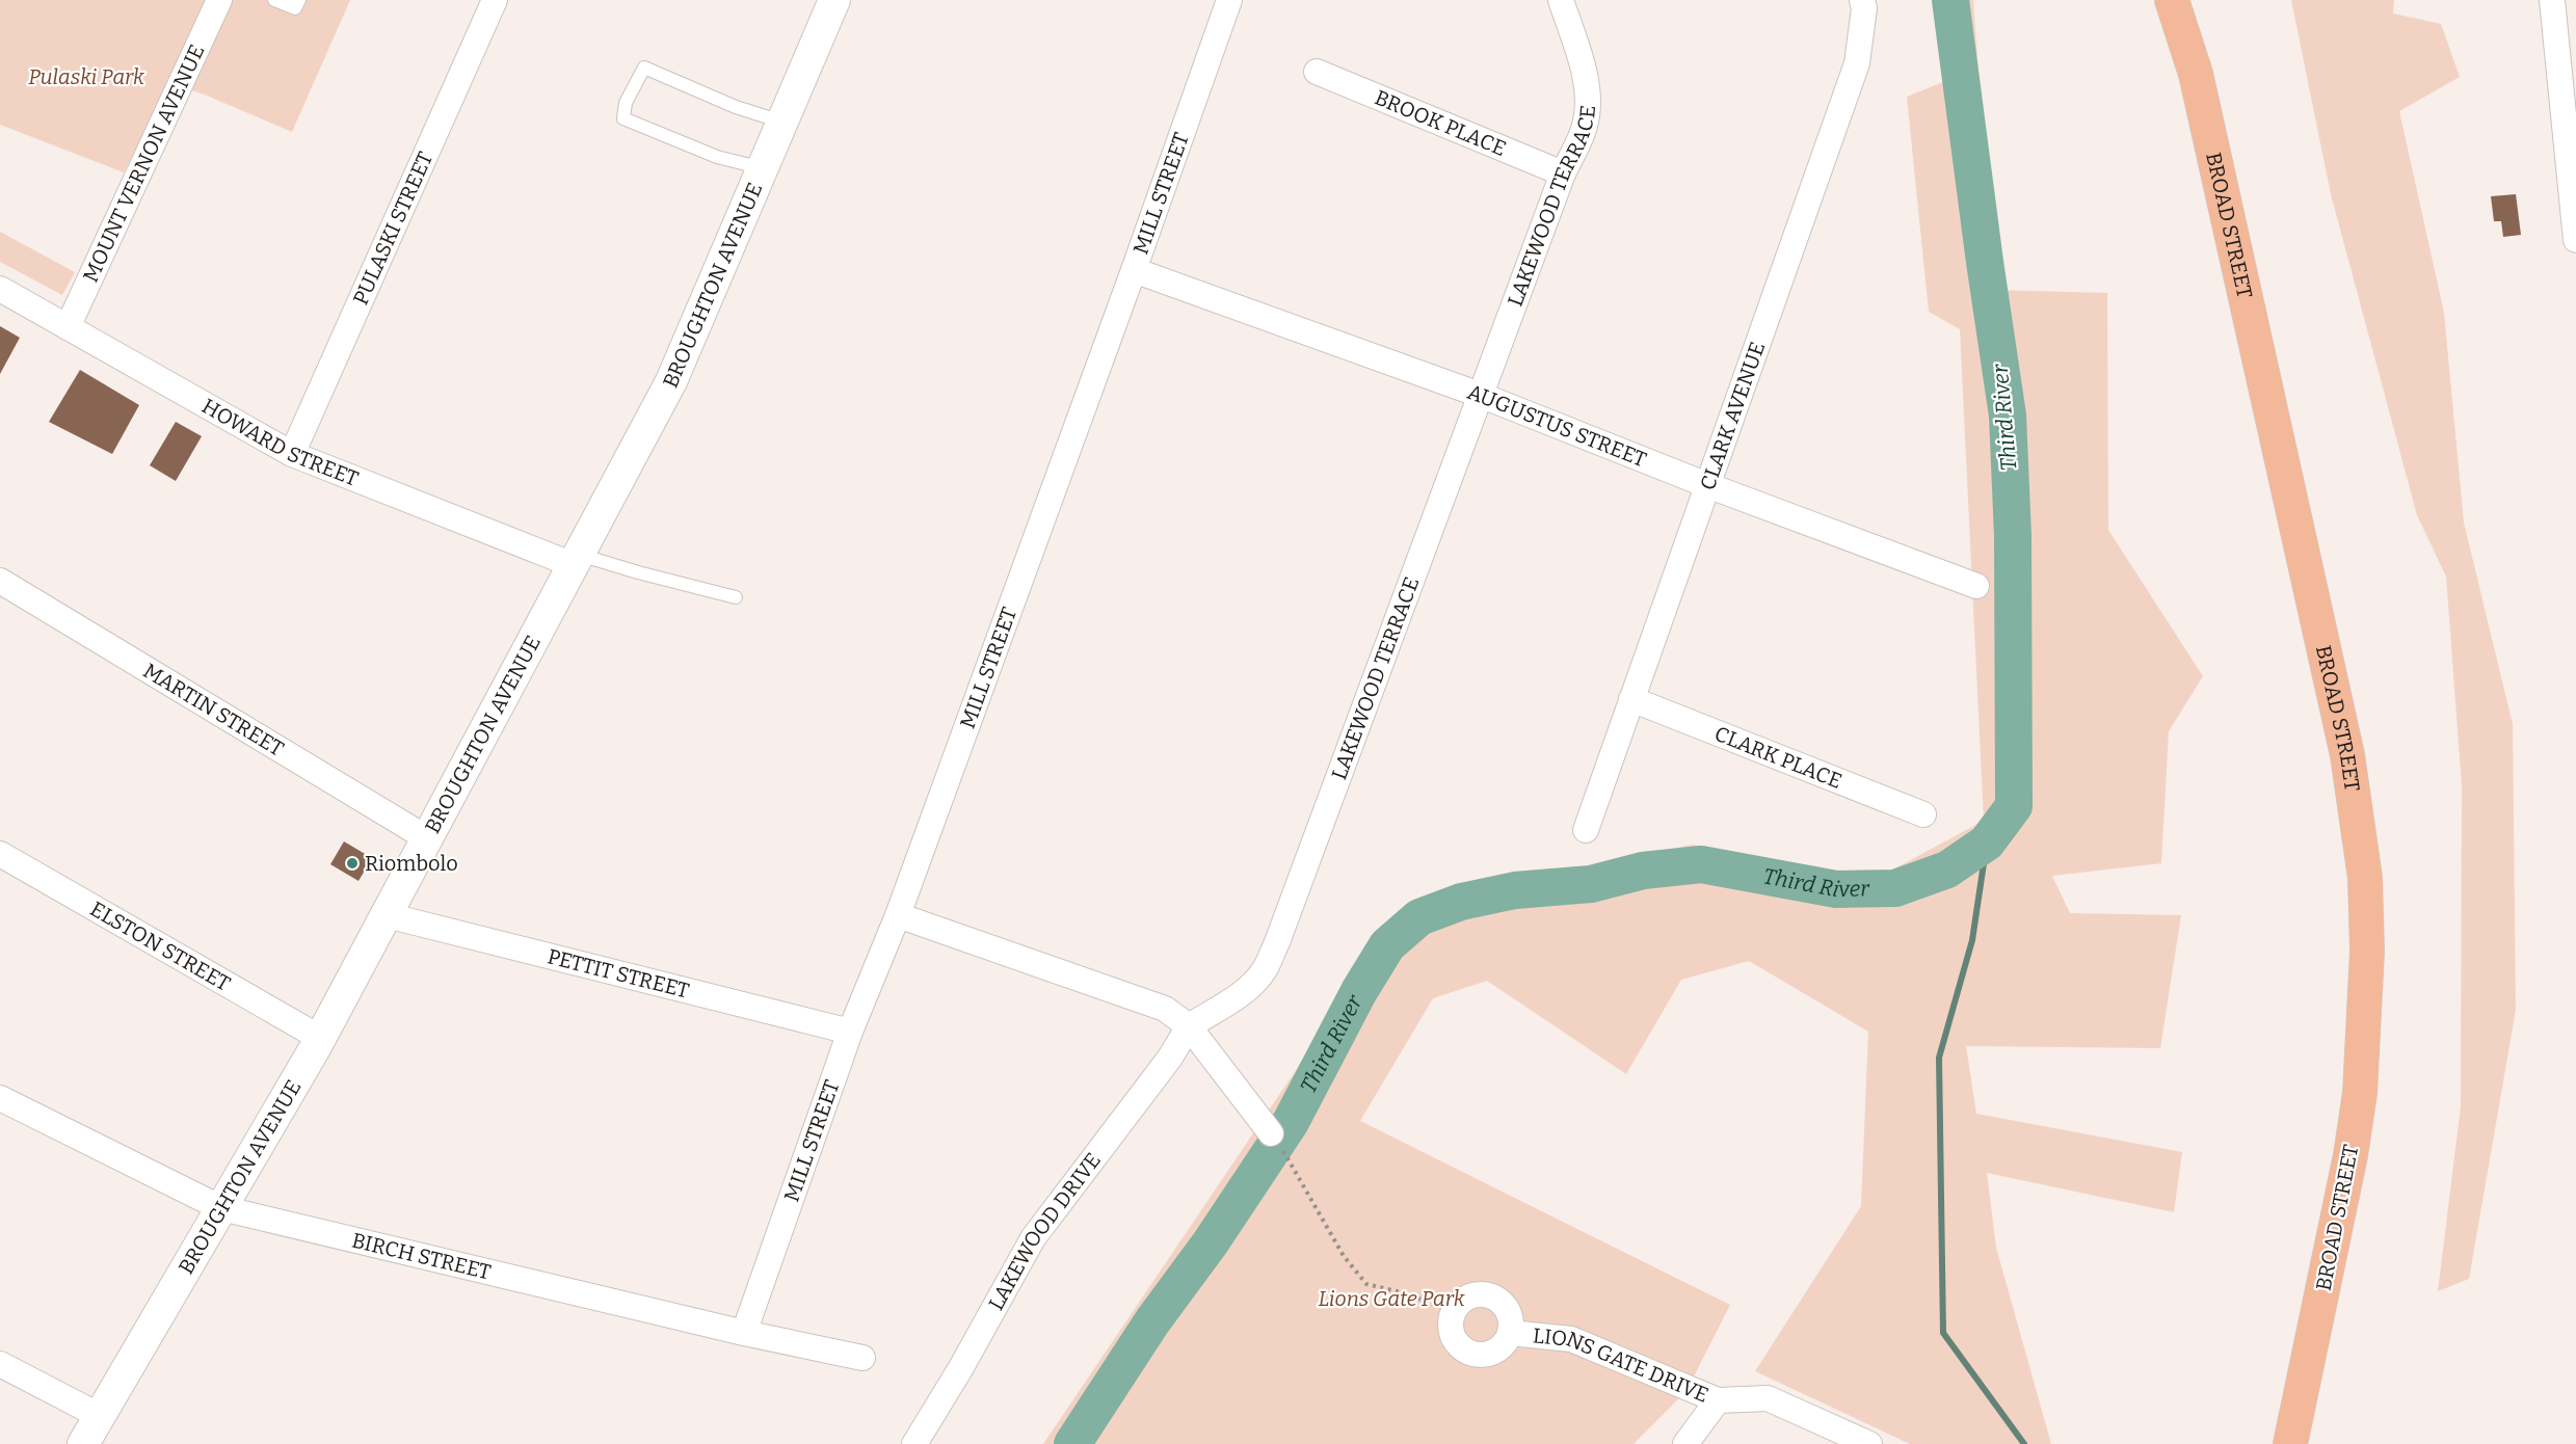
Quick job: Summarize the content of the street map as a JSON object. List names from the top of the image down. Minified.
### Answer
{"streets":{"main road":["BROAD STREET"],"street":["BROOK PLACE","MOUNT VERNON AVENUE","MILL STREET","LAKEWOOD TERRACE","PULASKI STREET","BROUGHTON AVENUE","CLARK AVENUE","AUGUSTUS STREET","HOWARD STREET","MARTIN STREET","CLARK PLACE","ELSTON STREET","PETTIT STREET","LAKEWOOD DRIVE","BIRCH STREET","LIONS GATE DRIVE"]},"crossings":[["BROOK PLACE","LAKEWOOD TERRACE"],["MOUNT VERNON AVENUE","HOWARD STREET"],["MILL STREET","AUGUSTUS STREET"],["MILL STREET","PETTIT STREET"],["MILL STREET","BIRCH STREET"],["LAKEWOOD TERRACE","AUGUSTUS STREET"],["LAKEWOOD TERRACE","LAKEWOOD DRIVE"],["PULASKI STREET","HOWARD STREET"],["BROUGHTON AVENUE","HOWARD STREET"],["BROUGHTON AVENUE","MARTIN STREET"],["BROUGHTON AVENUE","ELSTON STREET"],["BROUGHTON AVENUE","PETTIT STREET"],["BROUGHTON AVENUE","BIRCH STREET"],["CLARK AVENUE","AUGUSTUS STREET"],["CLARK AVENUE","CLARK PLACE"]],"water":["Third River"],"parks":["Pulaski Park","Lions Gate Park"],"places":["Riombolo"]}
